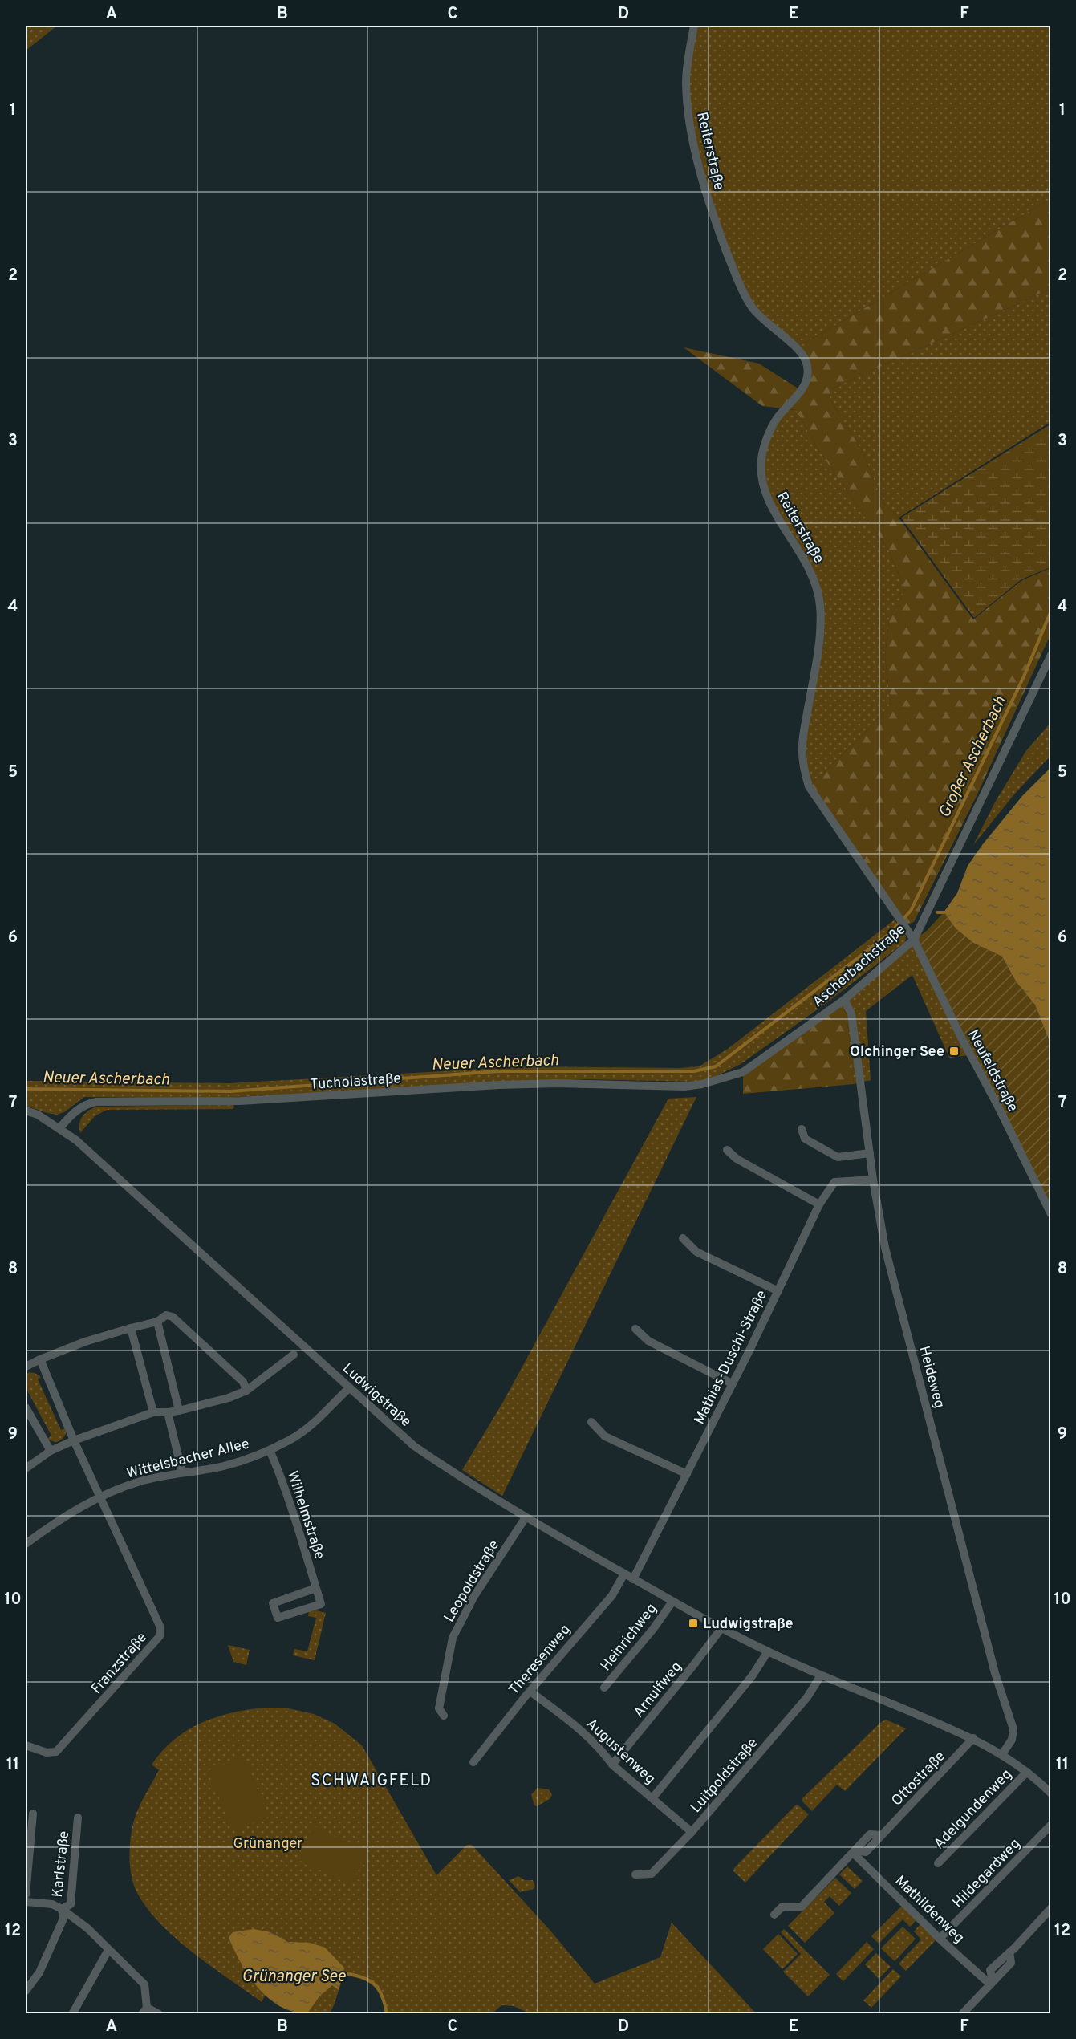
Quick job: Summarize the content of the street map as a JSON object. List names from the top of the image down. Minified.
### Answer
{"streets":{"street":["Reiterstraße","Ascherbachstraße","Neufeldstraße","Tucholastraße","Mathias-Duschl-Straße","Heideweg","Ludwigstraße","Wittelsbacher Allee","Wilhelmstraße","Leopoldstraße","Heinrichweg","Theresenweg","Franzstraße","Arnulfweg","Augustenweg","Luitpoldstraße","Ottostraße","Adelgundenweg","Karlstraße","Hildegardweg","Mathildenweg"]},"crossings":[["Reiterstraße","Ascherbachstraße"],["Reiterstraße","Neufeldstraße"],["Ascherbachstraße","Neufeldstraße"],["Ascherbachstraße","Tucholastraße"],["Ascherbachstraße","Heideweg"],["Tucholastraße","Ludwigstraße"],["Mathias-Duschl-Straße","Heideweg"],["Mathias-Duschl-Straße","Ludwigstraße"],["Heideweg","Ludwigstraße"],["Ludwigstraße","Wittelsbacher Allee"],["Ludwigstraße","Leopoldstraße"],["Ludwigstraße","Heinrichweg"],["Ludwigstraße","Theresenweg"],["Ludwigstraße","Arnulfweg"],["Ludwigstraße","Luitpoldstraße"],["Ludwigstraße","Ottostraße"],["Ludwigstraße","Adelgundenweg"],["Wittelsbacher Allee","Wilhelmstraße"],["Wittelsbacher Allee","Franzstraße"],["Theresenweg","Augustenweg"],["Arnulfweg","Augustenweg"],["Augustenweg","Luitpoldstraße"],["Ottostraße","Mathildenweg"],["Hildegardweg","Mathildenweg"]],"districts":["SCHWAIGFELD"],"water":["Großer Ascherbach","Neuer Ascherbach","Grünanger See"],"parks":["Grünanger"],"places":{"transit":["Olchinger See","Ludwigstraße"]},"grid":{"columns":["A","B","C","D","E","F"],"rows":["1","2","3","4","5","6","7","8","9","10","11","12"]}}
